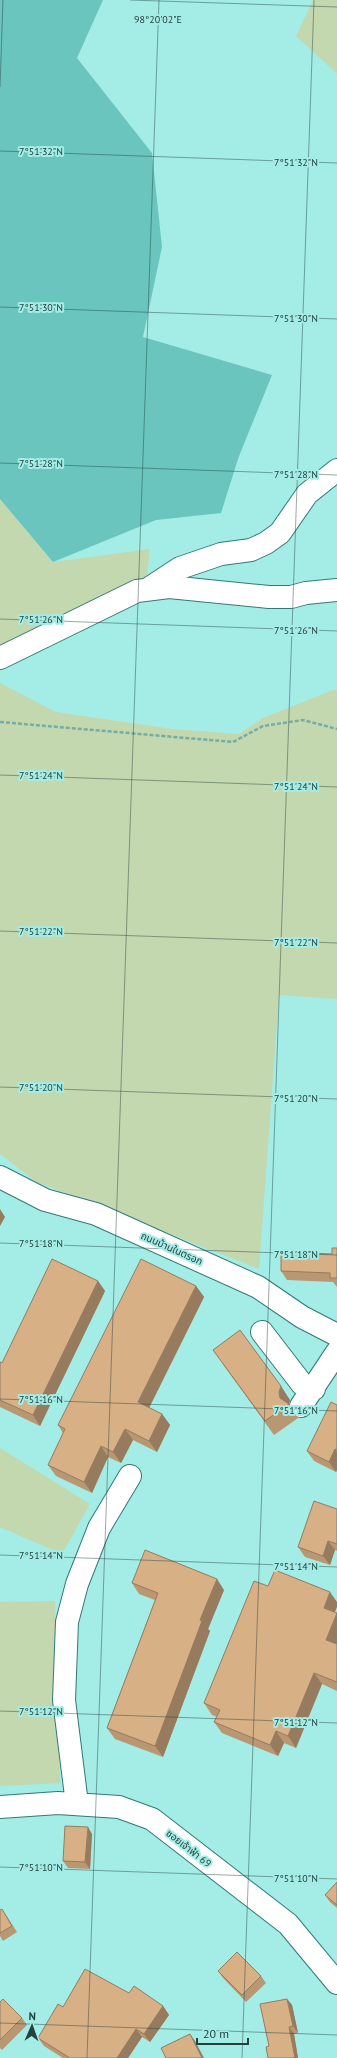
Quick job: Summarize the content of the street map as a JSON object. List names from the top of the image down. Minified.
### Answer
{"streets":{"street":["ถนนบ้านในตรอก","ซอยเจ้าฟ้า 69"]},"scale_bar":"20 m","north":"top","coordinates":["98°20'02\"E","7°51'32\"N","7°51'30\"N","7°51'28\"N","7°51'26\"N","7°51'24\"N","7°51'22\"N","7°51'20\"N","7°51'18\"N","7°51'16\"N","7°51'14\"N","7°51'12\"N","7°51'10\"N"]}
